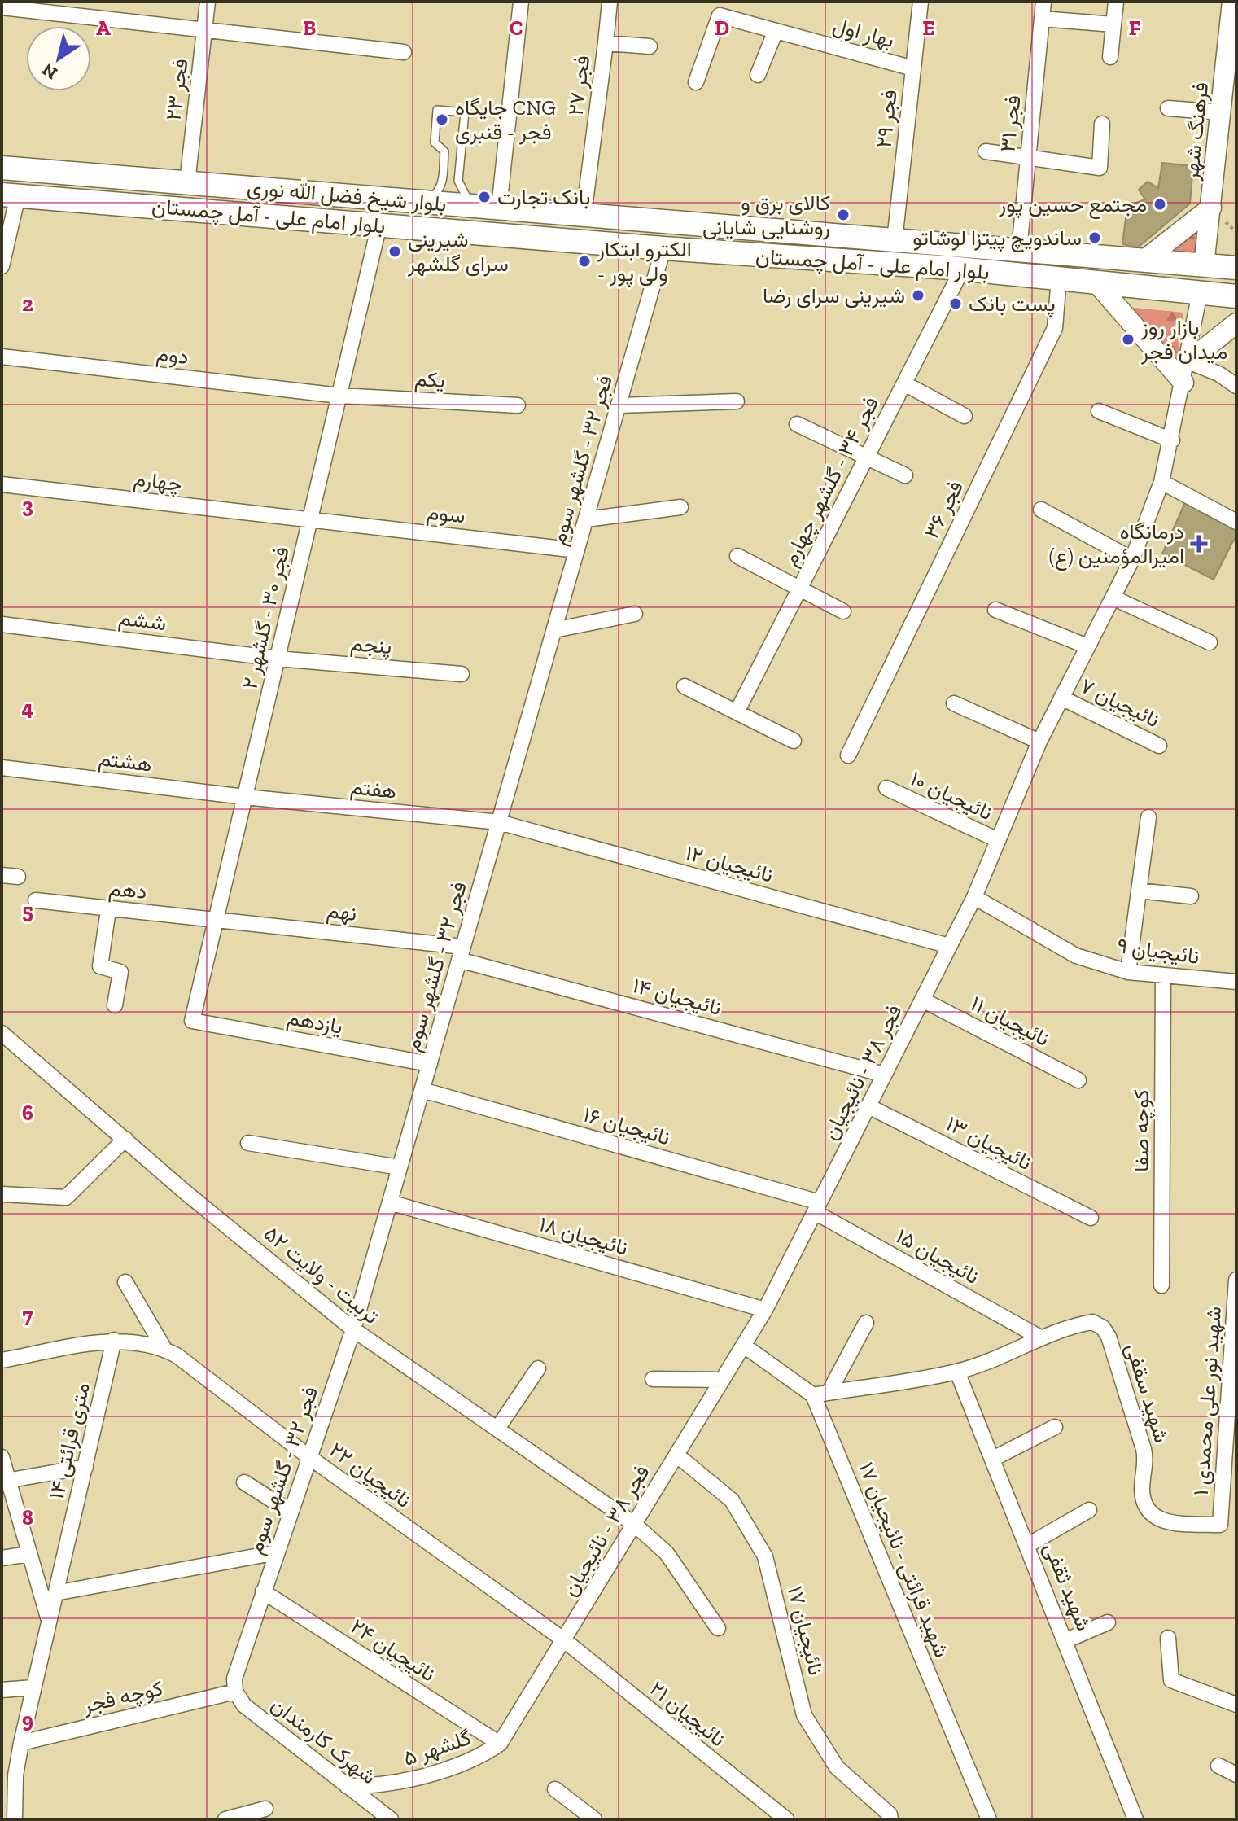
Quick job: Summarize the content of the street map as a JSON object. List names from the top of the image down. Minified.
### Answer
{"streets":{"main road":["فرهنگ شهر","بلوار شیخ فضل الله نوری","بلوار امام علی - آمل چمستان"],"street":["بهار اول","فجر ۲۷","فجر ۲۳","فجر ۲۹","فجر ۳۱","دوم","یکم","فجر ۳۲ - گلشهر سوم","چهارم","فجر ۳۴ - گلشهر چهارم","فجر ۳۶","سوم","فجر ۳۰ - گلشهر ۲","ششم","پنجم","نائیجیان ۷","هشتم","هفتم","نائیجیان ۱۰","نائیجیان ۱۲","دهم","نهم","نائیجیان ۹","نائیجیان ۱۴","نائیجیان ۱۱","یازدهم","فجر ۳۸ - نائیجیان","نائیجیان ۱۶","کوچه صفا","نائیجیان ۱۳","نائیجیان ۱۸","نائیجیان ۱۵","تربیت - ولایت ۵۲","شهید سقفی","شهید نور علی محمدی ۱","۱۴ متری قرائتی","نائیجیان ۲۲","شهید قرائتی - نائیجیان ۱۷","شهید ثقفی","نائیجیان ۱۷","نائیجیان ۲۴","کوچه فجر","نائیجیان ۲۱","شهرک کارمندان","گلشهر ۵"]},"crossings":[["بهار اول","فجر ۲۹"],["فجر ۲۷","بلوار شیخ فضل الله نوری"],["فجر ۲۳","بلوار شیخ فضل الله نوری"],["فجر ۲۹","بلوار شیخ فضل الله نوری"],["فجر ۳۱","بلوار شیخ فضل الله نوری"],["فرهنگ شهر","بلوار شیخ فضل الله نوری"],["بلوار امام علی - آمل چمستان","فجر ۳۲ - گلشهر سوم"],["بلوار امام علی - آمل چمستان","فجر ۳۴ - گلشهر چهارم"],["بلوار امام علی - آمل چمستان","فجر ۳۶"],["بلوار امام علی - آمل چمستان","فجر ۳۰ - گلشهر ۲"],["بلوار امام علی - آمل چمستان","فجر ۳۸ - نائیجیان"],["دوم","یکم"],["دوم","فجر ۳۰ - گلشهر ۲"],["یکم","فجر ۳۰ - گلشهر ۲"],["فجر ۳۲ - گلشهر سوم","سوم"],["فجر ۳۲ - گلشهر سوم","هفتم"],["فجر ۳۲ - گلشهر سوم","نائیجیان ۱۲"],["فجر ۳۲ - گلشهر سوم","نهم"],["فجر ۳۲ - گلشهر سوم","نائیجیان ۱۴"],["فجر ۳۲ - گلشهر سوم","یازدهم"],["فجر ۳۲ - گلشهر سوم","نائیجیان ۱۶"],["فجر ۳۲ - گلشهر سوم","نائیجیان ۱۸"],["فجر ۳۲ - گلشهر سوم","تربیت - ولایت ۵۲"],["فجر ۳۲ - گلشهر سوم","نائیجیان ۲۲"],["فجر ۳۲ - گلشهر سوم","نائیجیان ۲۴"],["فجر ۳۲ - گلشهر سوم","کوچه فجر"],["فجر ۳۲ - گلشهر سوم","شهرک کارمندان"],["چهارم","سوم"],["چهارم","فجر ۳۰ - گلشهر ۲"],["سوم","فجر ۳۰ - گلشهر ۲"],["فجر ۳۰ - گلشهر ۲","ششم"],["فجر ۳۰ - گلشهر ۲","پنجم"],["فجر ۳۰ - گلشهر ۲","هشتم"],["فجر ۳۰ - گلشهر ۲","هفتم"],["فجر ۳۰ - گلشهر ۲","دهم"],["فجر ۳۰ - گلشهر ۲","نهم"],["فجر ۳۰ - گلشهر ۲","یازدهم"],["ششم","پنجم"],["نائیجیان ۷","فجر ۳۸ - نائیجیان"],["هشتم","هفتم"],["هفتم","نائیجیان ۱۲"],["نائیجیان ۱۰","فجر ۳۸ - نائیجیان"],["نائیجیان ۱۲","فجر ۳۸ - نائیجیان"],["دهم","نهم"],["نهم","نائیجیان ۱۴"],["نائیجیان ۹","فجر ۳۸ - نائیجیان"],["نائیجیان ۹","کوچه صفا"],["نائیجیان ۱۴","فجر ۳۸ - نائیجیان"],["نائیجیان ۱۱","فجر ۳۸ - نائیجیان"],["فجر ۳۸ - نائیجیان","نائیجیان ۱۶"],["فجر ۳۸ - نائیجیان","نائیجیان ۱۳"],["فجر ۳۸ - نائیجیان","نائیجیان ۱۸"],["فجر ۳۸ - نائیجیان","نائیجیان ۱۵"],["فجر ۳۸ - نائیجیان","تربیت - ولایت ۵۲"],["فجر ۳۸ - نائیجیان","نائیجیان ۲۲"],["فجر ۳۸ - نائیجیان","نائیجیان ۱۷"],["فجر ۳۸ - نائیجیان","نائیجیان ۲۴"],["فجر ۳۸ - نائیجیان","نائیجیان ۲۱"],["فجر ۳۸ - نائیجیان","گلشهر ۵"],["نائیجیان ۱۶","نائیجیان ۱۵"],["نائیجیان ۱۵","شهید سقفی"],["شهید سقفی","شهید نور علی محمدی ۱"],["شهید سقفی","شهید قرائتی - نائیجیان ۱۷"],["شهید سقفی","شهید ثقفی"],["۱۴ متری قرائتی","نائیجیان ۲۲"],["۱۴ متری قرائتی","کوچه فجر"],["نائیجیان ۲۲","نائیجیان ۲۱"],["نائیجیان ۲۴","گلشهر ۵"],["کوچه فجر","شهرک کارمندان"],["شهرک کارمندان","گلشهر ۵"]],"places":{"other":["جایگاه CNG فجر - قنبری","بانک تجارت","مجتمع حسین پور","کالای برق و روشنایی شایانی","ساندویچ پیتزا لوشاتو","شیرینی سرای گلشهر","الکترو ابتکار - ولی پور","شیرینی سرای رضا","پست بانک","بازار روز میدان فجر"],"health":["درمانگاه امیرالمؤمنین (ع)"]},"north":"bottom left","grid":{"columns":["A","B","C","D","E","F"],"rows":["2","3","4","5","6","7","8","9"]}}
